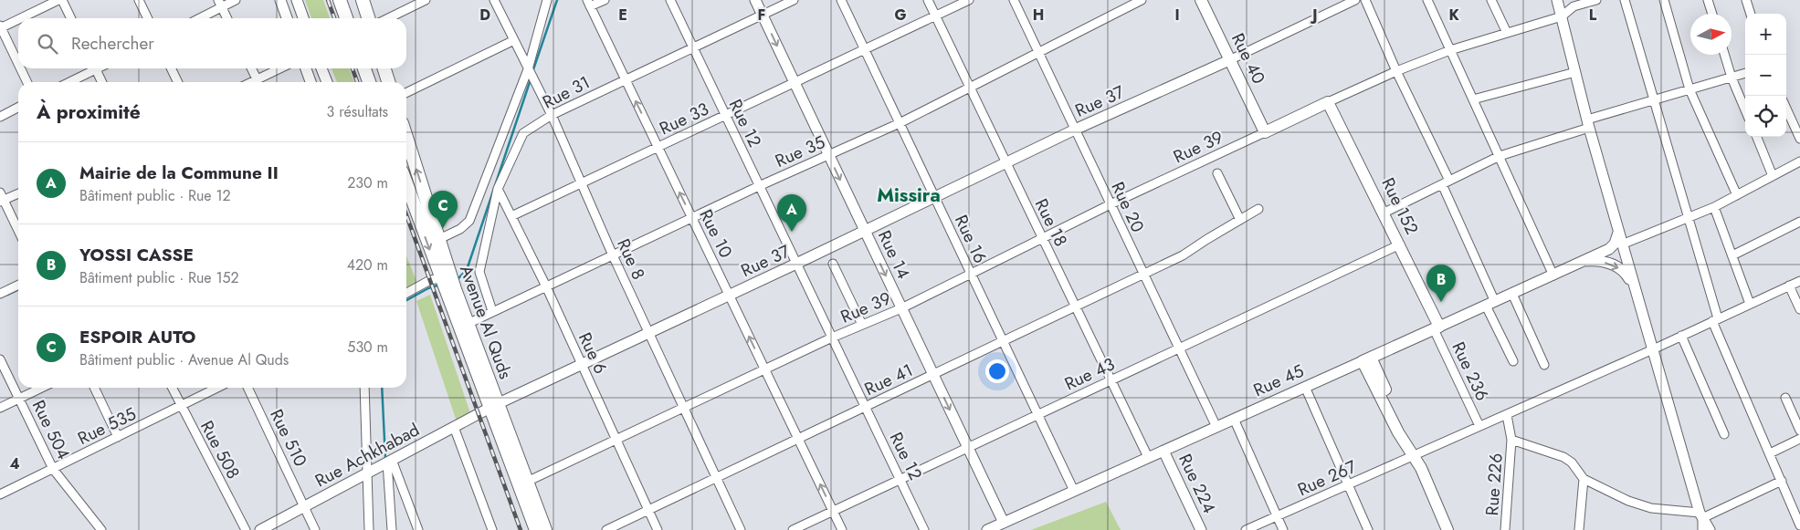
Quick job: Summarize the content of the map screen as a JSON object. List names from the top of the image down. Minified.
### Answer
{"streets":{"main road":["Rue 40","Rue 152","Avenue Al Quds","Rue 45"],"street":["Rue 31","Rue 37","Rue 33","Rue 12","Rue 39","Rue 35","Rue 20","Rue 18","Rue 10","Rue 16","Rue 14","Rue 8","Rue 6","Rue 236","Rue 43","Rue 41","Rue 535","Rue 504","Rue 510","Rue 508","Rue Achkhabad","Rue 267","Rue 224","Rue 226"]},"crossings":[["Rue 40","Rue 37"],["Rue 40","Rue 39"],["Rue 31","Rue 12"],["Rue 31","Rue 35"],["Rue 31","Rue 10"],["Rue 31","Rue 14"],["Rue 31","Rue 8"],["Rue 31","Rue 6"],["Rue 37","Rue 12"],["Rue 37","Rue 20"],["Rue 37","Rue 18"],["Rue 37","Rue 10"],["Rue 37","Rue 16"],["Rue 37","Rue 14"],["Rue 37","Rue 8"],["Rue 37","Avenue Al Quds"],["Rue 37","Rue 6"],["Rue 37","Rue Achkhabad"],["Rue 33","Rue 12"],["Rue 33","Rue 18"],["Rue 33","Rue 10"],["Rue 33","Rue 16"],["Rue 33","Rue 14"],["Rue 33","Rue 8"],["Rue 33","Rue 6"],["Rue 12","Rue 39"],["Rue 12","Rue 35"],["Rue 12","Rue 43"],["Rue 12","Rue 41"],["Rue 39","Rue 20"],["Rue 39","Rue 18"],["Rue 39","Rue 10"],["Rue 39","Rue 16"],["Rue 39","Rue 14"],["Rue 39","Rue 8"],["Rue 39","Avenue Al Quds"],["Rue 39","Rue 6"],["Rue 35","Rue 20"],["Rue 35","Rue 18"],["Rue 35","Rue 10"],["Rue 35","Rue 16"],["Rue 35","Rue 14"],["Rue 35","Rue 8"],["Rue 35","Avenue Al Quds"],["Rue 35","Rue 6"],["Rue 152","Rue 236"],["Rue 152","Rue 43"],["Rue 152","Rue 45"],["Rue 20","Rue 43"],["Rue 20","Rue 41"],["Rue 20","Rue 45"],["Rue 18","Rue 43"],["Rue 18","Rue 41"],["Rue 18","Rue 45"],["Rue 10","Rue 43"],["Rue 10","Rue 41"],["Rue 16","Rue 43"],["Rue 16","Rue 41"],["Rue 16","Rue 45"],["Rue 14","Rue 43"],["Rue 14","Rue 41"],["Rue 14","Rue 45"],["Rue 8","Rue 41"],["Avenue Al Quds","Rue Achkhabad"],["Rue 6","Rue 41"],["Rue 236","Rue 45"],["Rue 236","Rue 267"],["Rue 45","Rue 224"],["Rue 535","Rue 504"],["Rue 535","Rue 508"],["Rue 510","Rue Achkhabad"],["Rue 267","Rue 226"]],"one_way":["Rue 10","Rue 14"],"districts":["Missira"],"north":"right","page":{"map_buttons":["+","−"],"search":"Rechercher","heading":["À proximité","3 résultats"],"list":[{"mark":"A","name":"Mairie de la Commune II","note":"Bâtiment public · Rue 12","value":"230 m"},{"mark":"B","name":"YOSSI CASSE","note":"Bâtiment public · Rue 152","value":"420 m"},{"mark":"C","name":"ESPOIR AUTO","note":"Bâtiment public · Avenue Al Quds","value":"530 m"}],"pins":["C","A","B"]},"grid":{"columns":["D","E","F","G","H","I","J","K","L"],"rows":["4"]}}
